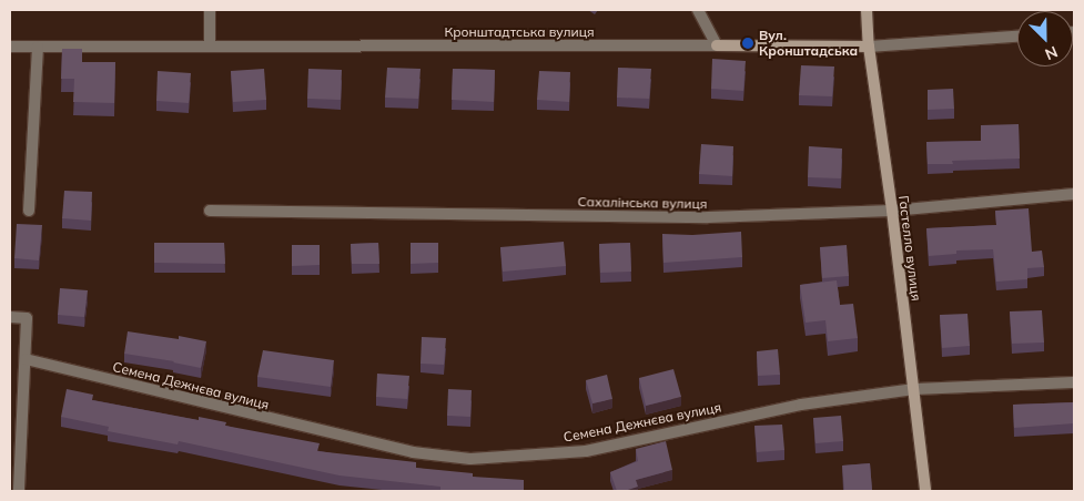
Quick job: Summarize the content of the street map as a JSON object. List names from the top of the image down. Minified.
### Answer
{"streets":{"street":["Кронштадтська вулиця","Сахалінська вулиця","Гастелло вулиця","Семена Дежнєва вулиця"]},"crossings":[["Кронштадтська вулиця","Гастелло вулиця"],["Сахалінська вулиця","Гастелло вулиця"],["Гастелло вулиця","Семена Дежнєва вулиця"]],"places":["Вул. Кронштадська"],"north":"bottom right"}
